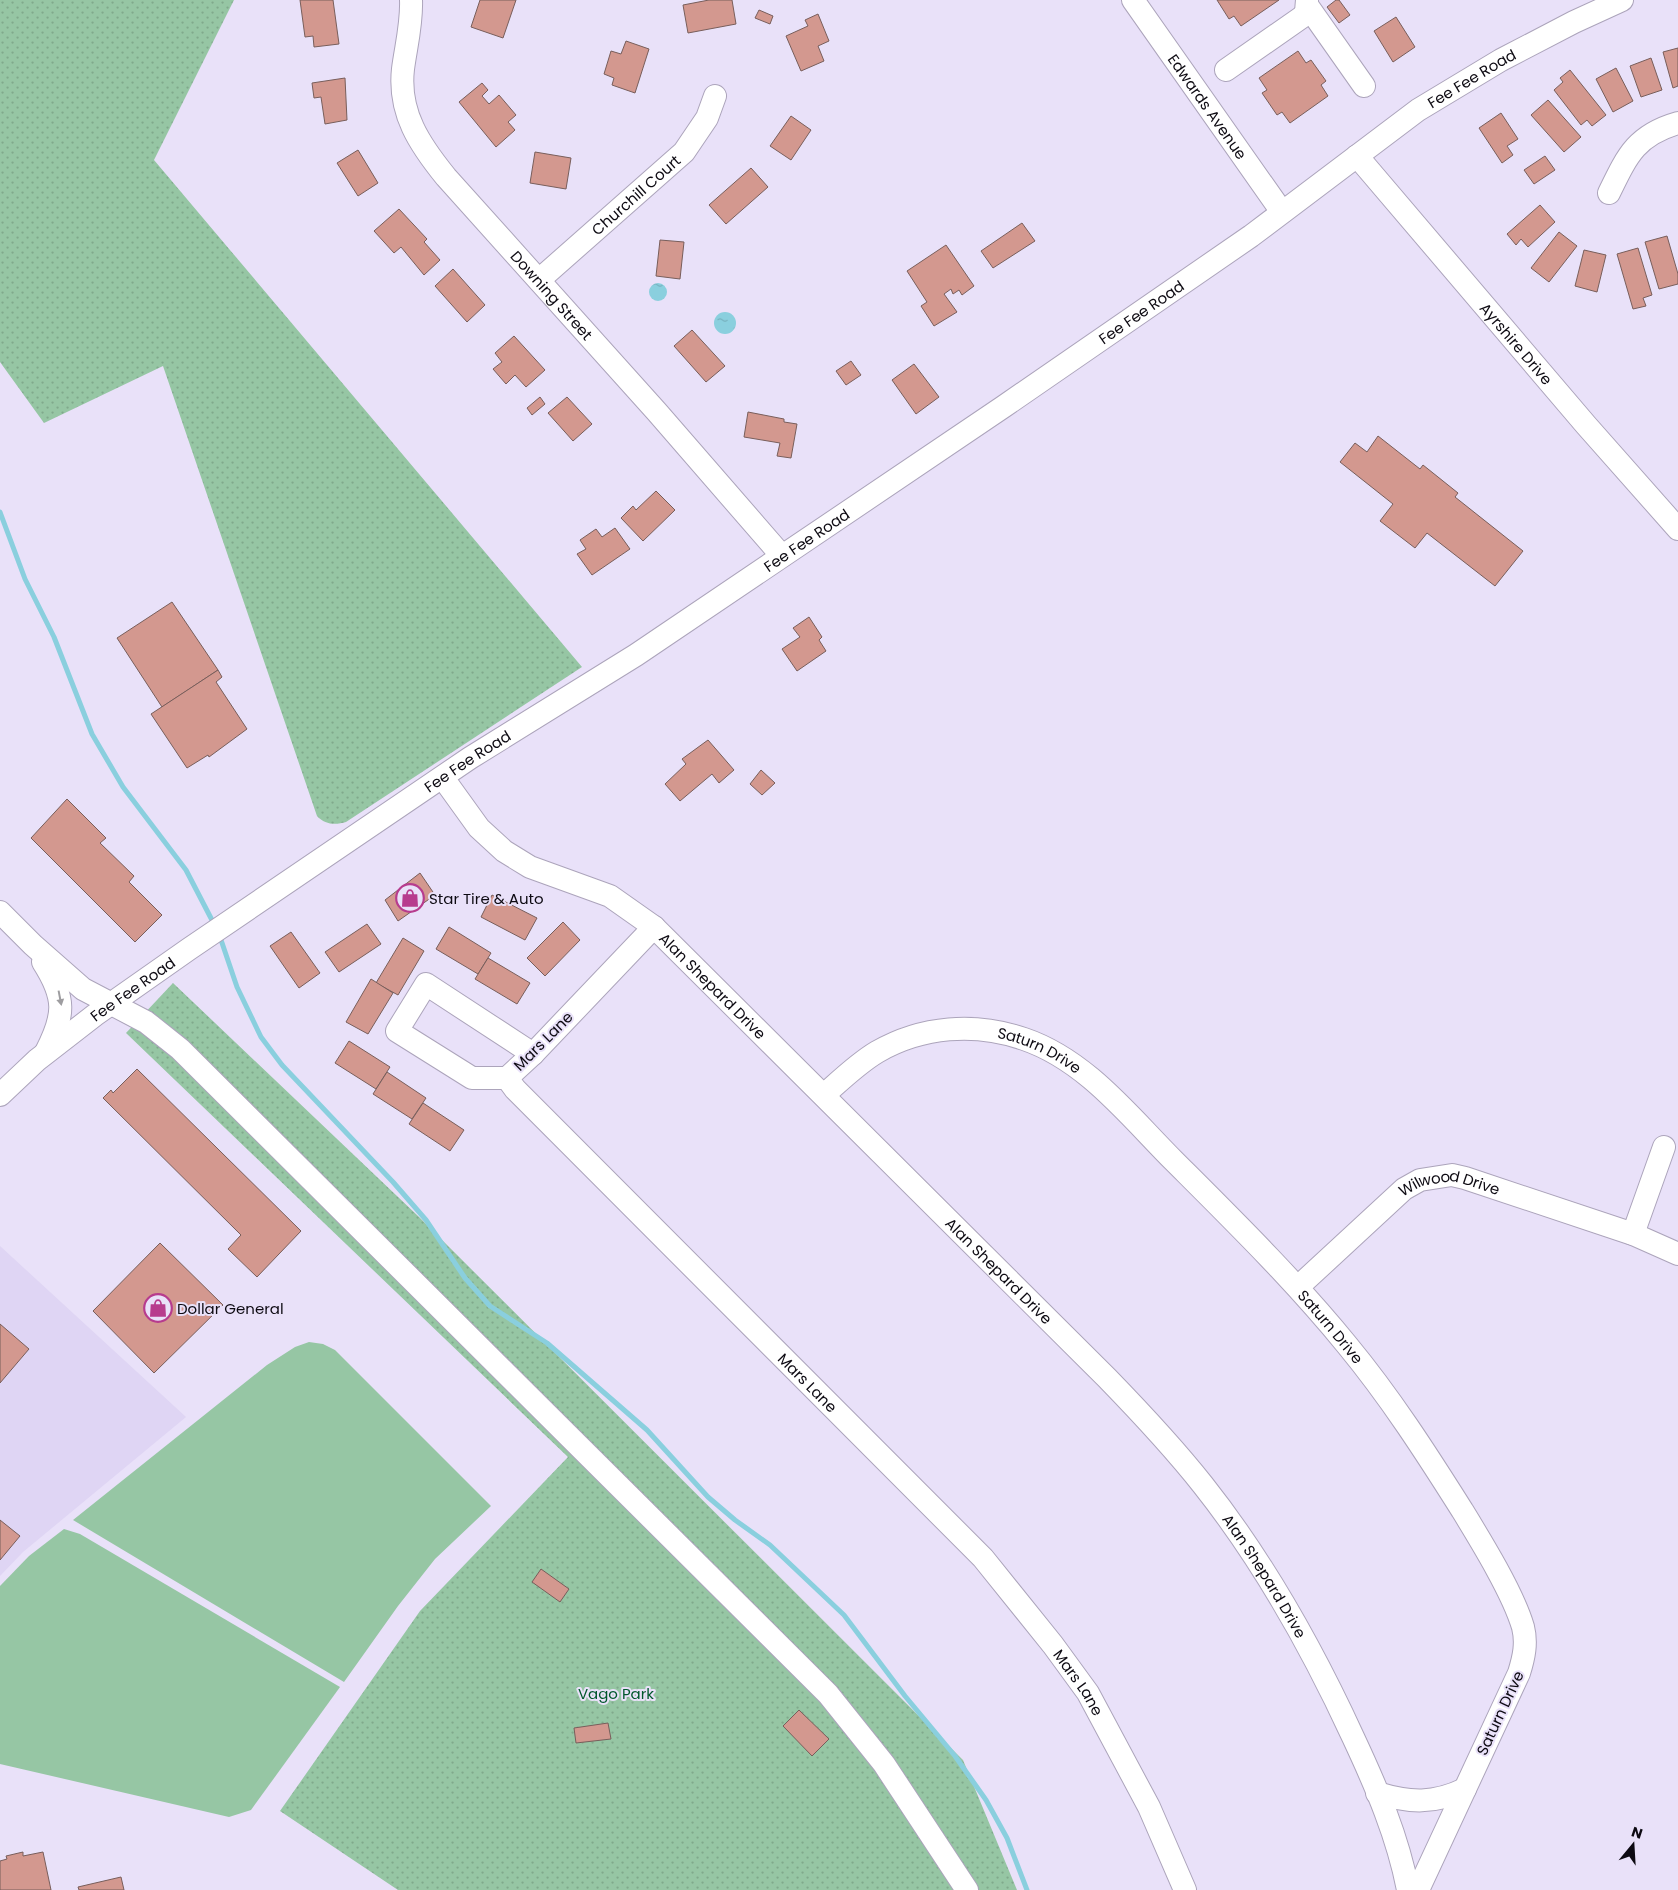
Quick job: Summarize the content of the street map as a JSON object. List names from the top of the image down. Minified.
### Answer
{"streets":{"street":["Fee Fee Road","Edwards Avenue","Churchill Court","Downing Street","Ayrshire Drive","Alan Shepard Drive","Mars Lane","Saturn Drive","Wilwood Drive"]},"crossings":[["Fee Fee Road","Edwards Avenue"],["Fee Fee Road","Downing Street"],["Fee Fee Road","Ayrshire Drive"],["Fee Fee Road","Alan Shepard Drive"],["Churchill Court","Downing Street"],["Alan Shepard Drive","Mars Lane"],["Alan Shepard Drive","Saturn Drive"],["Saturn Drive","Wilwood Drive"]],"parks":["Vago Park"],"places":{"shop":["Star Tire & Auto","Dollar General"]},"north":"top"}
